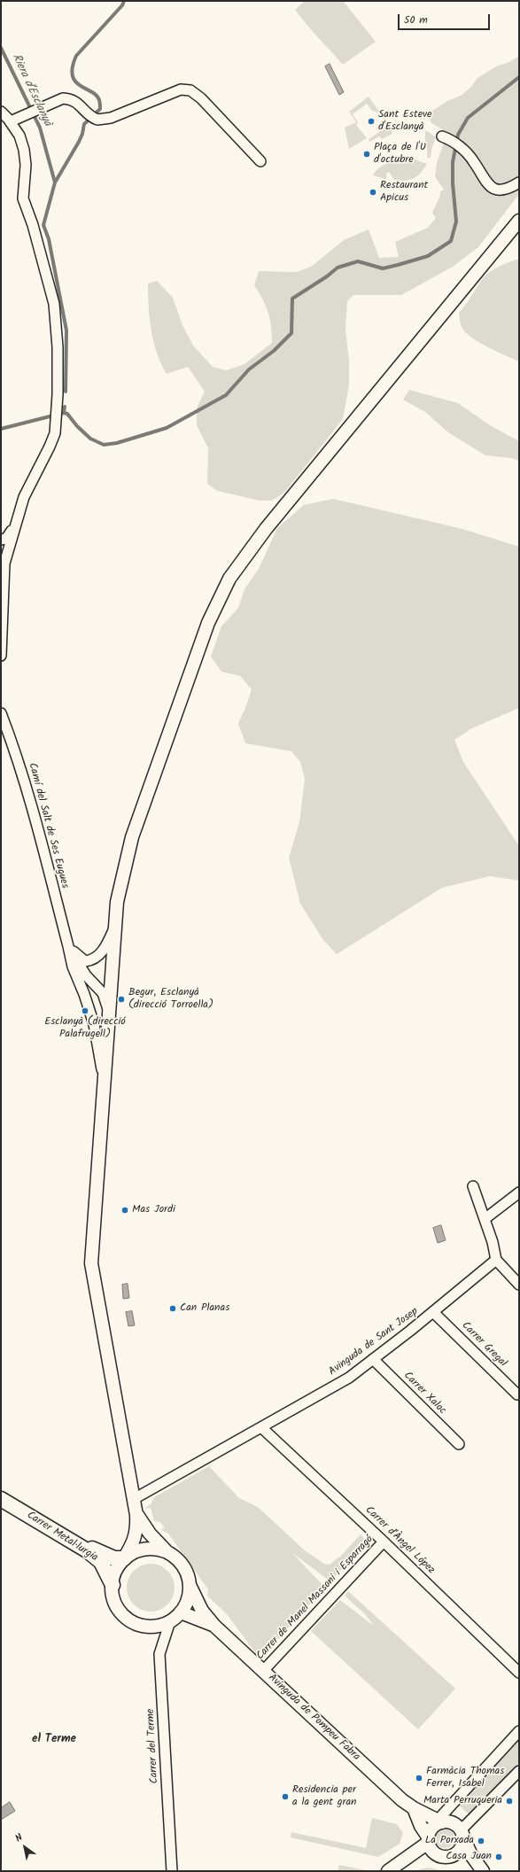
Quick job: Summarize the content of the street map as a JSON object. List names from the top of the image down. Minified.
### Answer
{"streets":{"main road":["Carrer Metal·lurgia"],"street":["Camí del Salt de Ses Eugues","Avinguda de Sant Josep","Carrer Gregal","Carrer Xaloc","Carrer d'Àngel López","Carrer de Manel Massoni i Esparragó","Avinguda de Pompeu Fabra","Carrer del Terme"]},"crossings":[["Avinguda de Sant Josep","Carrer Gregal"],["Avinguda de Sant Josep","Carrer Xaloc"],["Avinguda de Sant Josep","Carrer d'Àngel López"],["Carrer Metal·lurgia","Avinguda de Pompeu Fabra"],["Carrer Metal·lurgia","Carrer del Terme"],["Carrer d'Àngel López","Carrer de Manel Massoni i Esparragó"],["Carrer de Manel Massoni i Esparragó","Avinguda de Pompeu Fabra"],["Avinguda de Pompeu Fabra","Carrer del Terme"]],"districts":["el Terme"],"water":["Riera d'Esclanyà"],"places":["Sant Esteve d'Esclanyà","Plaça de l'U d'octubre","Restaurant Apicus","Begur, Esclanyà (direcció Torroella)","Esclanyà (direcció Palafrugell)","Mas Jordi","Can Planas","Farmàcia Thomas Ferrer, Isabel","Residencia per a la gent gran","Marta Perruqueria","La Porxada","Casa Juan"],"scale_bar":"50 m","north":"top left"}
